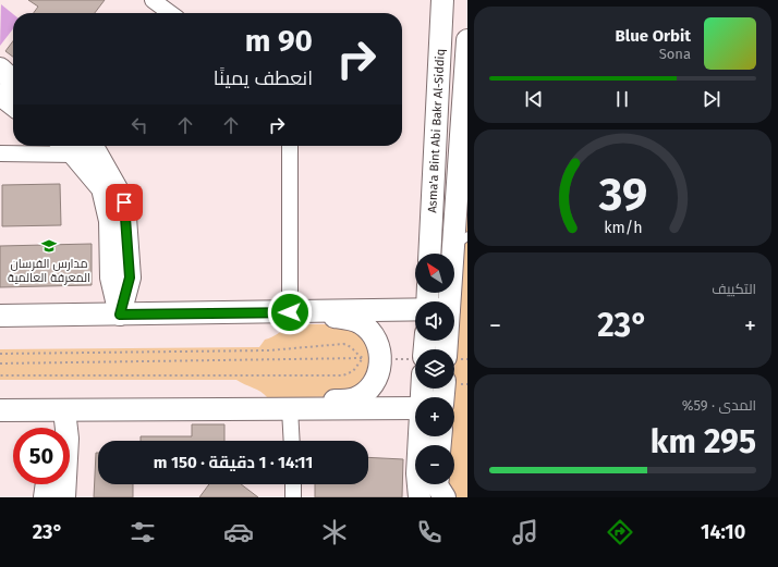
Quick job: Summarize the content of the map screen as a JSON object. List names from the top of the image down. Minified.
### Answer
{"streets":{"street":["Asma'a Bint Abi Bakr Al-Siddiq"]},"places":{"school or university":["مدارس الفرسان المعرفة العالمية"]},"north":"top left","page":{"turn":["90 m","انعطف يمينًا"],"song":["Blue Orbit","Sona"],"tile":["التكييف",["المدى · 59%","295 km"]],"map_buttons":["+","−"],"heat":["−","23°","+"],"limit":"50","trip":"14:11 · 1 دقيقة · 150 m","tabs":["14:10","23°"],"gauge":["39","km/h"]}}
